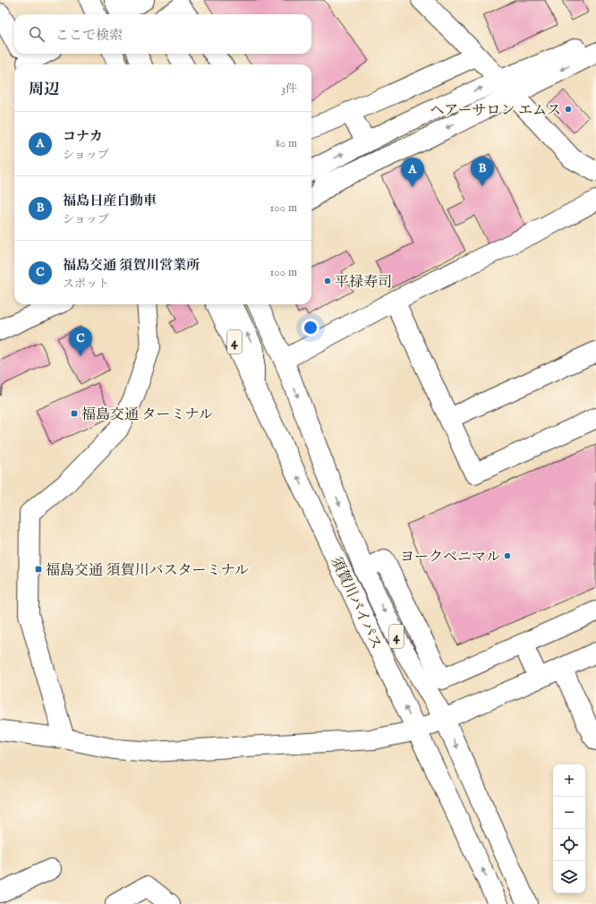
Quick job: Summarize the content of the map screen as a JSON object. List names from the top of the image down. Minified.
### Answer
{"streets":{"main road":["4","須賀川バイパス"]},"places":{"other":["ヘアーサロン エムス","平禄寿司","ヨークベニマル"],"transit":["福島交通 ターミナル","福島交通 須賀川バスターミナル"]},"page":{"search":"ここで検索","heading":["周辺","3件"],"list":[{"mark":"A","name":"コナカ","note":"ショップ","value":"80 m"},{"mark":"B","name":"福島日産自動車","note":"ショップ","value":"100 m"},{"mark":"C","name":"福島交通 須賀川営業所","note":"スポット","value":"100 m"}],"pins":["B","A","C"],"map_buttons":["+","−"]}}
